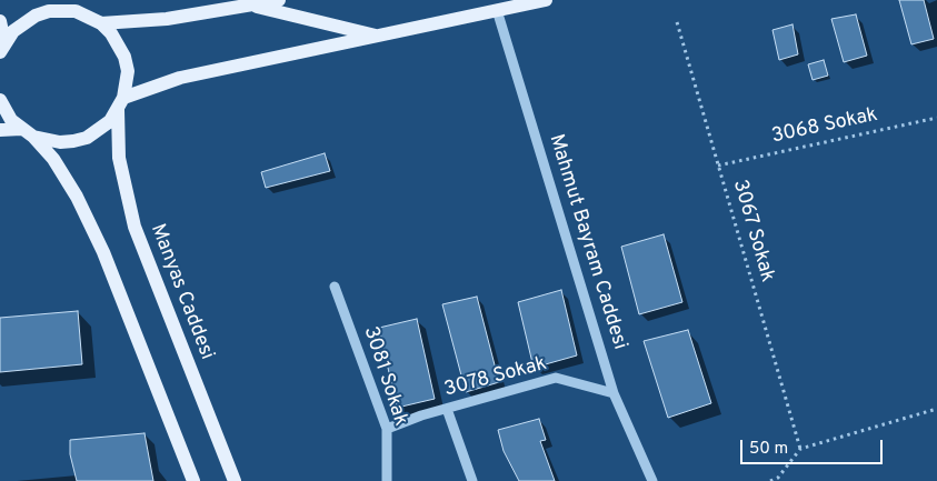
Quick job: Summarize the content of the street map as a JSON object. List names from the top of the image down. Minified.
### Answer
{"streets":{"main road":["Manyas Caddesi"],"street":["Mahmut Bayram Caddesi","3081 Sokak","3078 Sokak"],"path":["3068 Sokak","3067 Sokak"]},"crossings":[["3068 Sokak","3067 Sokak"],["Mahmut Bayram Caddesi","3078 Sokak"],["3081 Sokak","3078 Sokak"]],"scale_bar":"50 m"}
